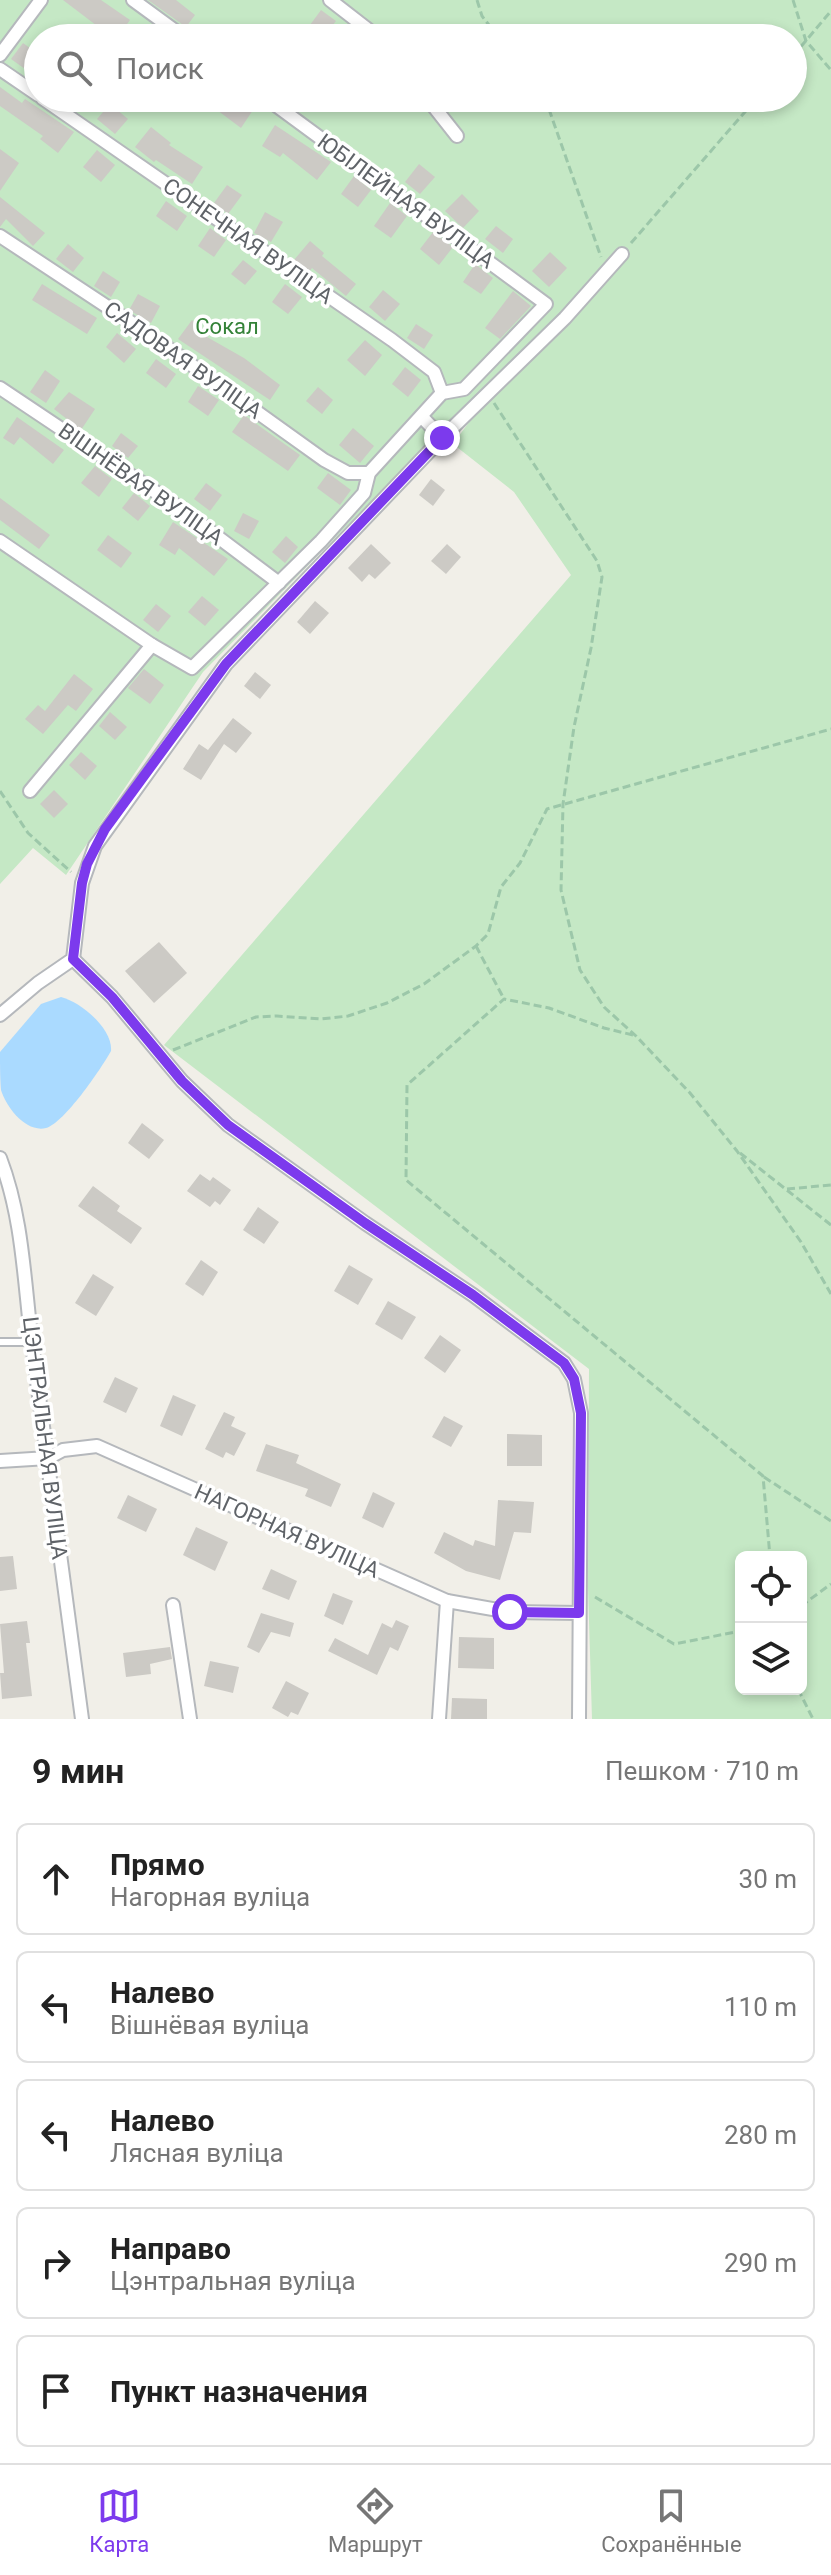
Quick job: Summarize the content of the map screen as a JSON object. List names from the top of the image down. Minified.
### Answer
{"streets":{"street":["ЮБІЛЕЙНАЯ ВУЛІЦА","СОНЕЧНАЯ ВУЛІЦА","САДОВАЯ ВУЛІЦА","ВІШНЁВАЯ ВУЛІЦА","ЦЭНТРАЛЬНАЯ ВУЛІЦА","НАГОРНАЯ ВУЛІЦА"]},"crossings":[["ЮБІЛЕЙНАЯ ВУЛІЦА","СОНЕЧНАЯ ВУЛІЦА"],["ЦЭНТРАЛЬНАЯ ВУЛІЦА","НАГОРНАЯ ВУЛІЦА"]],"parks":["Сокал"],"page":{"search":"Поиск","heading":["9 мин","Пешком · 710 m"],"list":[["Прямо","Нагорная вуліца","30 m"],["Налево","Вішнёвая вуліца","110 m"],["Налево","Лясная вуліца","280 m"],["Направо","Цэнтральная вуліца","290 m"],"Пункт назначения"],"nav":["Карта","Маршрут","Сохранённые"]}}
